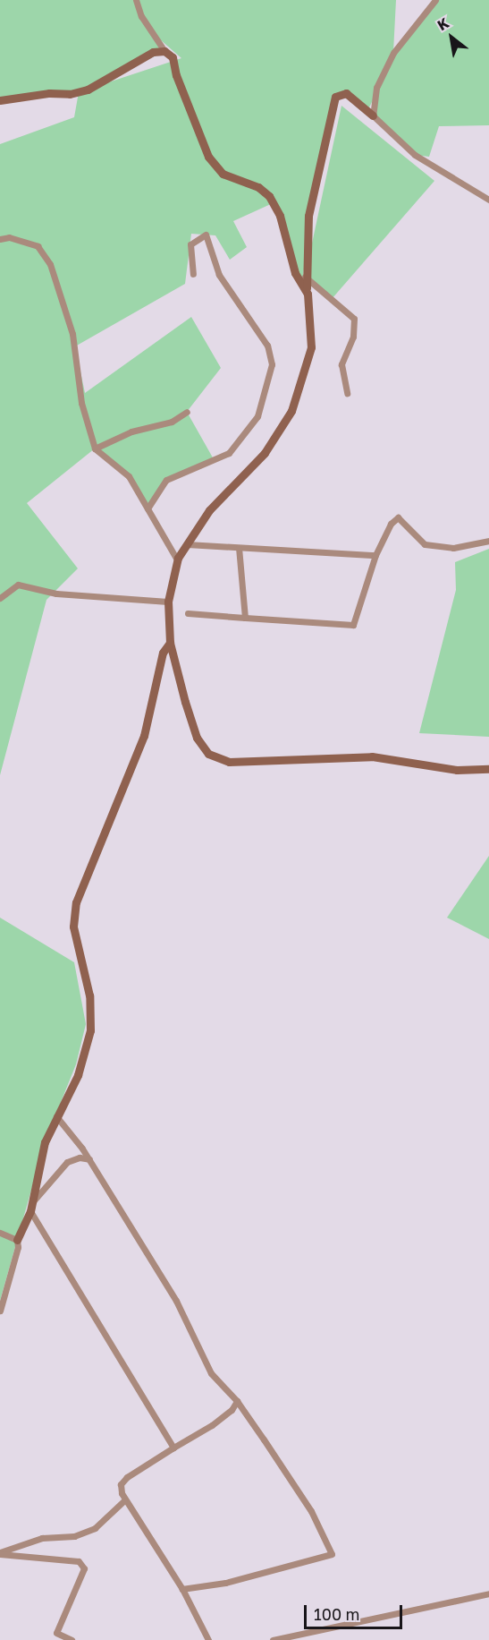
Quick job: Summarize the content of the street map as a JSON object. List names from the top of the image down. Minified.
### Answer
{"scale_bar":"100 m","north":"top left"}
